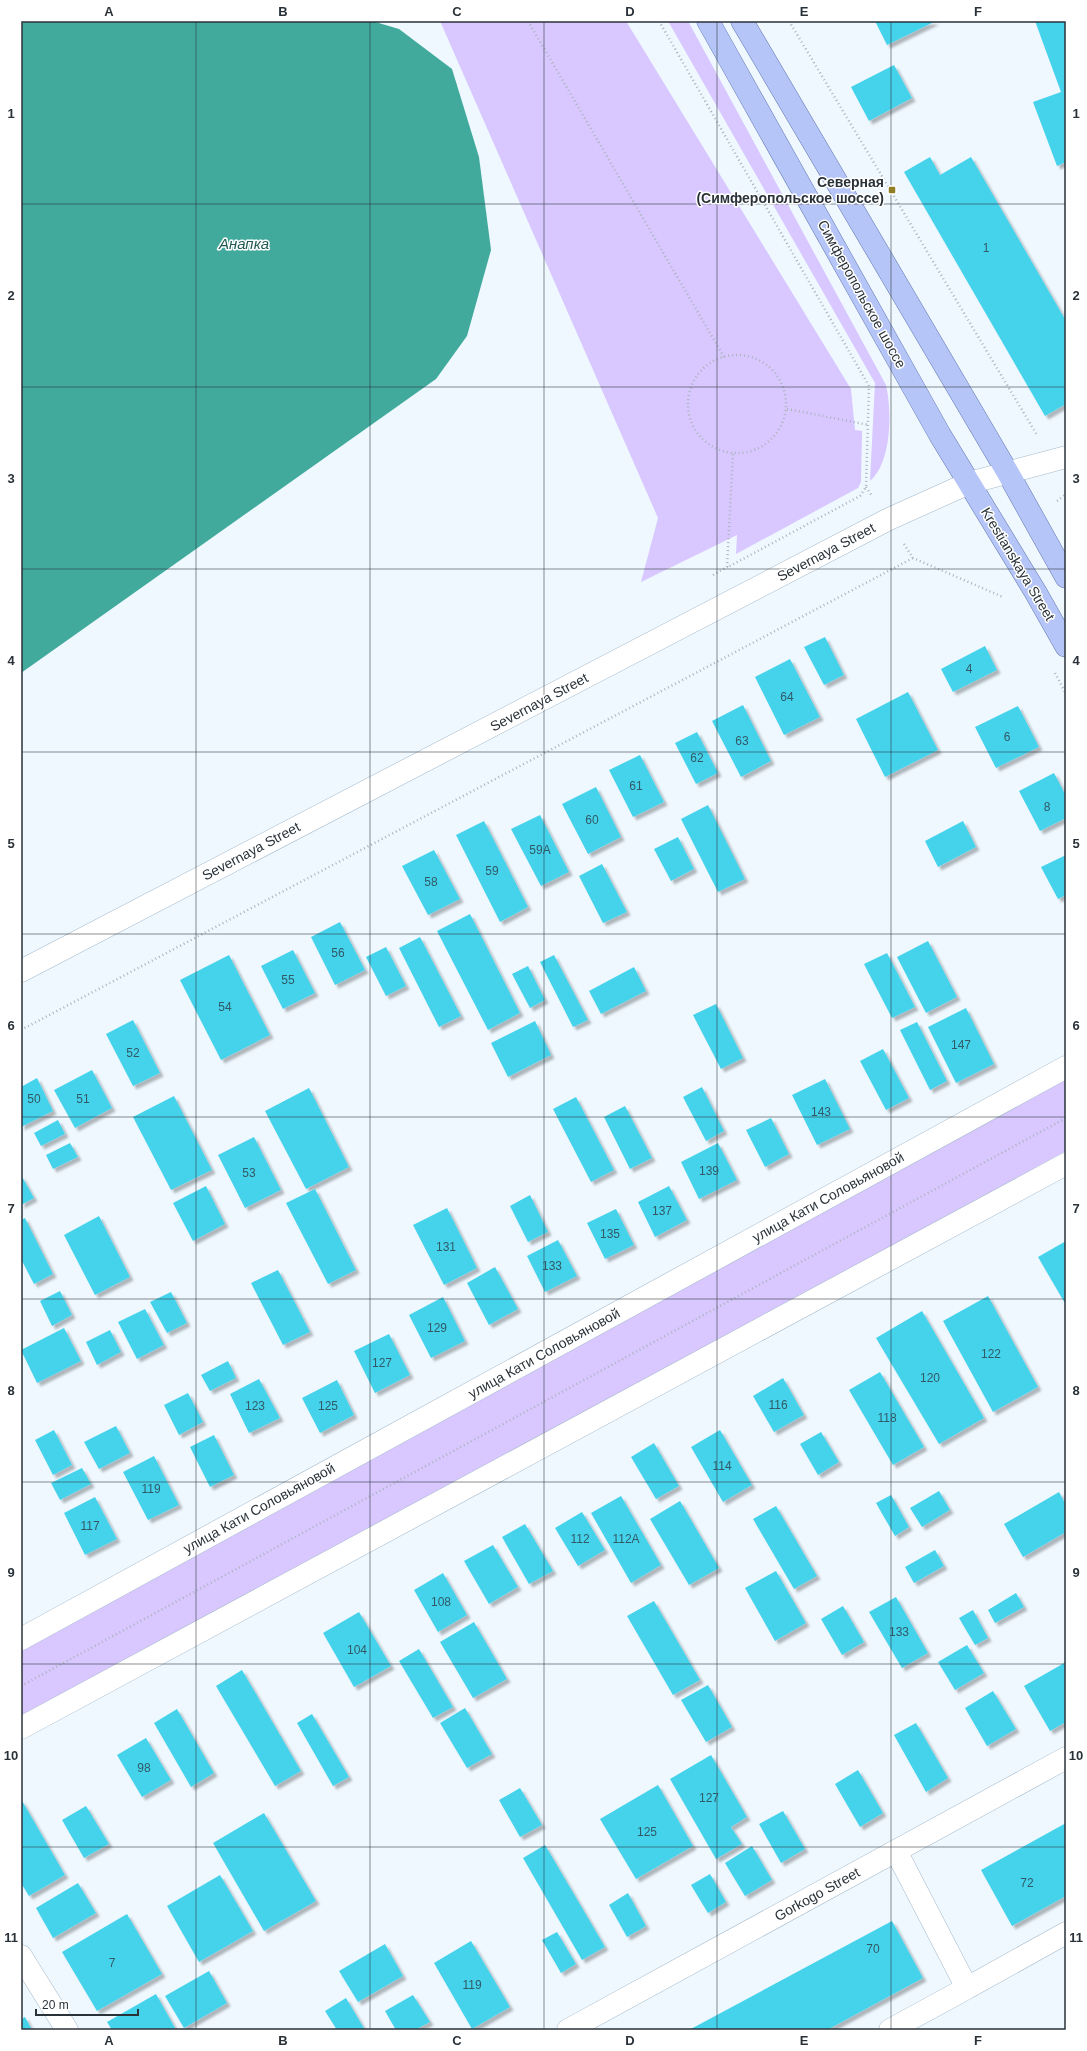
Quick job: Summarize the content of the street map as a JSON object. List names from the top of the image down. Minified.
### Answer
{"streets":{"main road":["Симферопольское шоссе","Krestianskaya Street"],"street":["Severnaya Street","улица Кати Соловьяновой","Gorkogo Street"]},"crossings":[["Симферопольское шоссе","Severnaya Street"],["Симферопольское шоссе","Krestianskaya Street"],["Severnaya Street","Krestianskaya Street"]],"water":["Анапка"],"places":{"transit":["Северная (Симферопольское шоссе)"]},"house_numbers":["1","4","64","6","63","62","61","8","60","59А","59","58","56","55","54","147","52","50","51","143","139","53","137","135","131","133","129","122","127","120","116","123","125","118","114","119","117","112","112А","108","133","104","98","127","125","72","70","7","119"],"scale_bar":"20 m","grid":{"columns":["A","B","C","D","E","F"],"rows":["1","2","3","4","5","6","7","8","9","10","11"]}}
